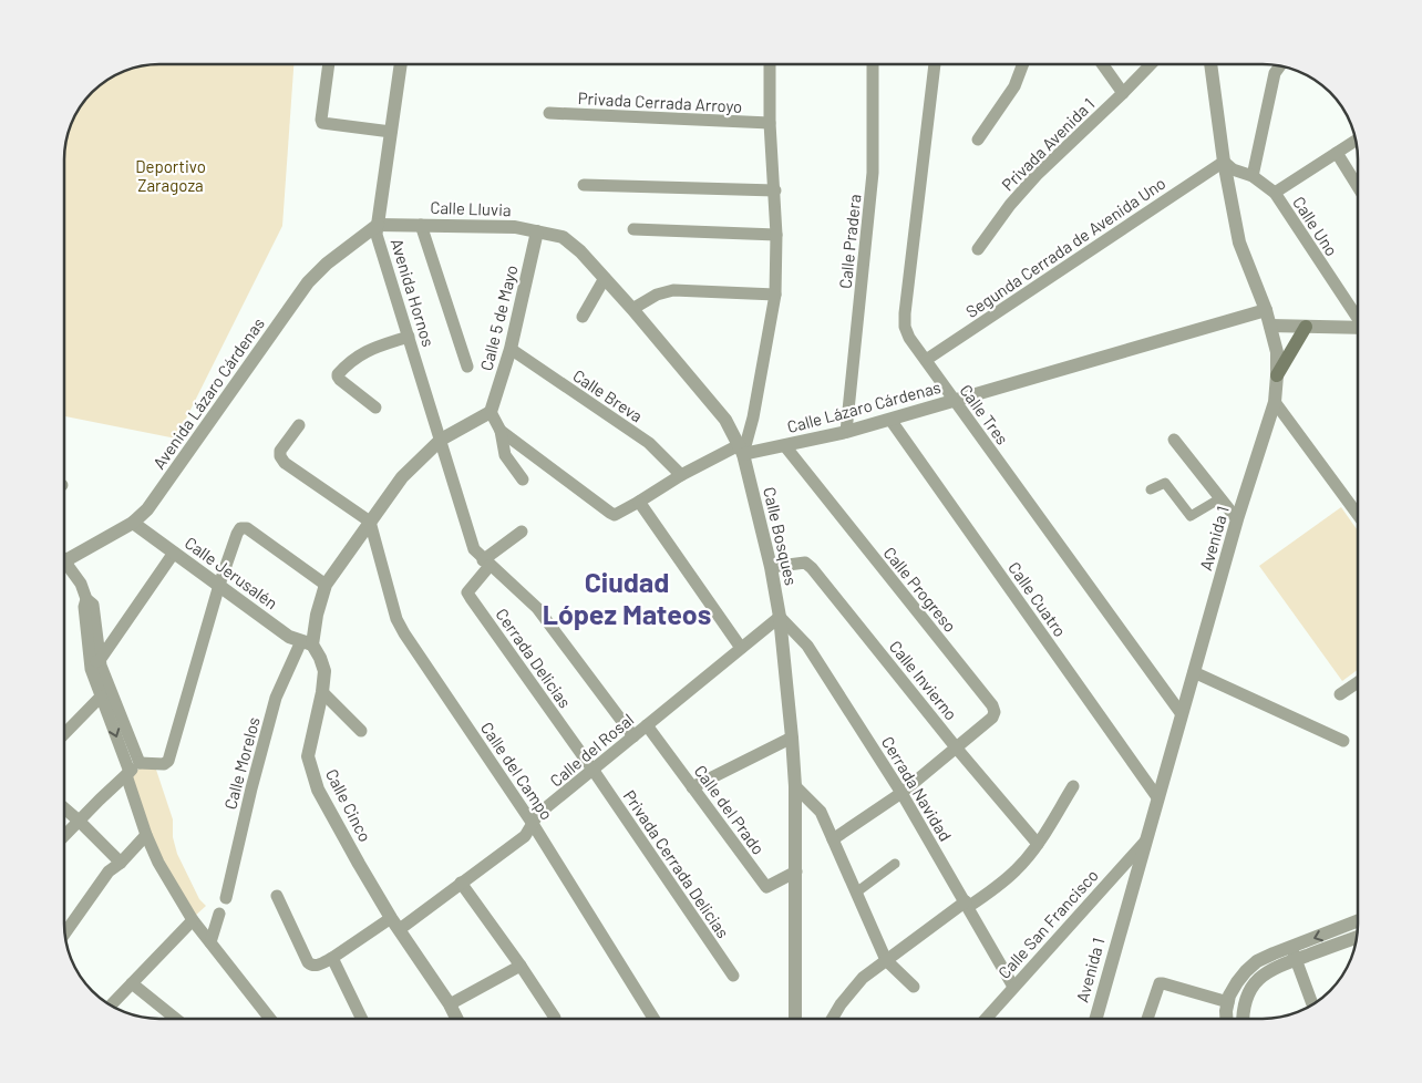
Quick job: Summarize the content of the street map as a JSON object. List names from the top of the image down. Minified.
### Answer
{"streets":{"street":["Privada Cerrada Arroyo","Privada Avenida 1","Calle Lluvia","Calle Uno","Calle Pradera","Segunda Cerrada de Avenida Uno","Avenida Hornos","Calle 5 de Mayo","Avenida Lázaro Cárdenas","Calle Breva","Calle Lázaro Cárdenas","Calle Tres","Calle Bosques","Avenida 1","Calle Jerusalén","Calle Progreso","Calle Cuatro","Cerrada Delicias","Calle Invierno","Calle del Rosal","Calle Morelos","Calle del Campo","Cerrada Navidad","Calle Cinco","Calle del Prado","Privada Cerrada Delicias","Calle San Francisco"]},"crossings":[["Privada Cerrada Arroyo","Calle Bosques"],["Calle Lluvia","Avenida Hornos"],["Calle Lluvia","Calle 5 de Mayo"],["Calle Lluvia","Avenida Lázaro Cárdenas"],["Calle Uno","Segunda Cerrada de Avenida Uno"],["Calle Uno","Avenida 1"],["Calle Pradera","Calle Lázaro Cárdenas"],["Segunda Cerrada de Avenida Uno","Calle Tres"],["Segunda Cerrada de Avenida Uno","Avenida 1"],["Avenida Hornos","Avenida Lázaro Cárdenas"],["Calle 5 de Mayo","Calle Breva"],["Avenida Lázaro Cárdenas","Calle Jerusalén"],["Calle Lázaro Cárdenas","Calle Tres"],["Calle Lázaro Cárdenas","Calle Bosques"],["Calle Lázaro Cárdenas","Avenida 1"],["Calle Lázaro Cárdenas","Calle Progreso"],["Calle Lázaro Cárdenas","Calle Cuatro"],["Calle Tres","Avenida 1"],["Calle Bosques","Calle Invierno"],["Calle Bosques","Calle del Rosal"],["Calle Bosques","Cerrada Navidad"],["Calle Bosques","Calle del Prado"],["Avenida 1","Calle Cuatro"],["Avenida 1","Calle San Francisco"],["Calle Jerusalén","Calle Morelos"],["Calle Jerusalén","Calle Cinco"],["Calle Progreso","Calle Invierno"],["Calle Progreso","Cerrada Navidad"],["Cerrada Delicias","Calle del Rosal"],["Cerrada Delicias","Privada Cerrada Delicias"],["Calle del Rosal","Calle del Campo"],["Calle del Rosal","Cerrada Navidad"],["Calle del Rosal","Calle Cinco"],["Calle del Rosal","Calle del Prado"],["Calle del Rosal","Privada Cerrada Delicias"],["Calle Morelos","Calle Cinco"],["Cerrada Navidad","Calle San Francisco"]],"districts":["Ciudad López Mateos"],"parks":["Deportivo Zaragoza"]}
